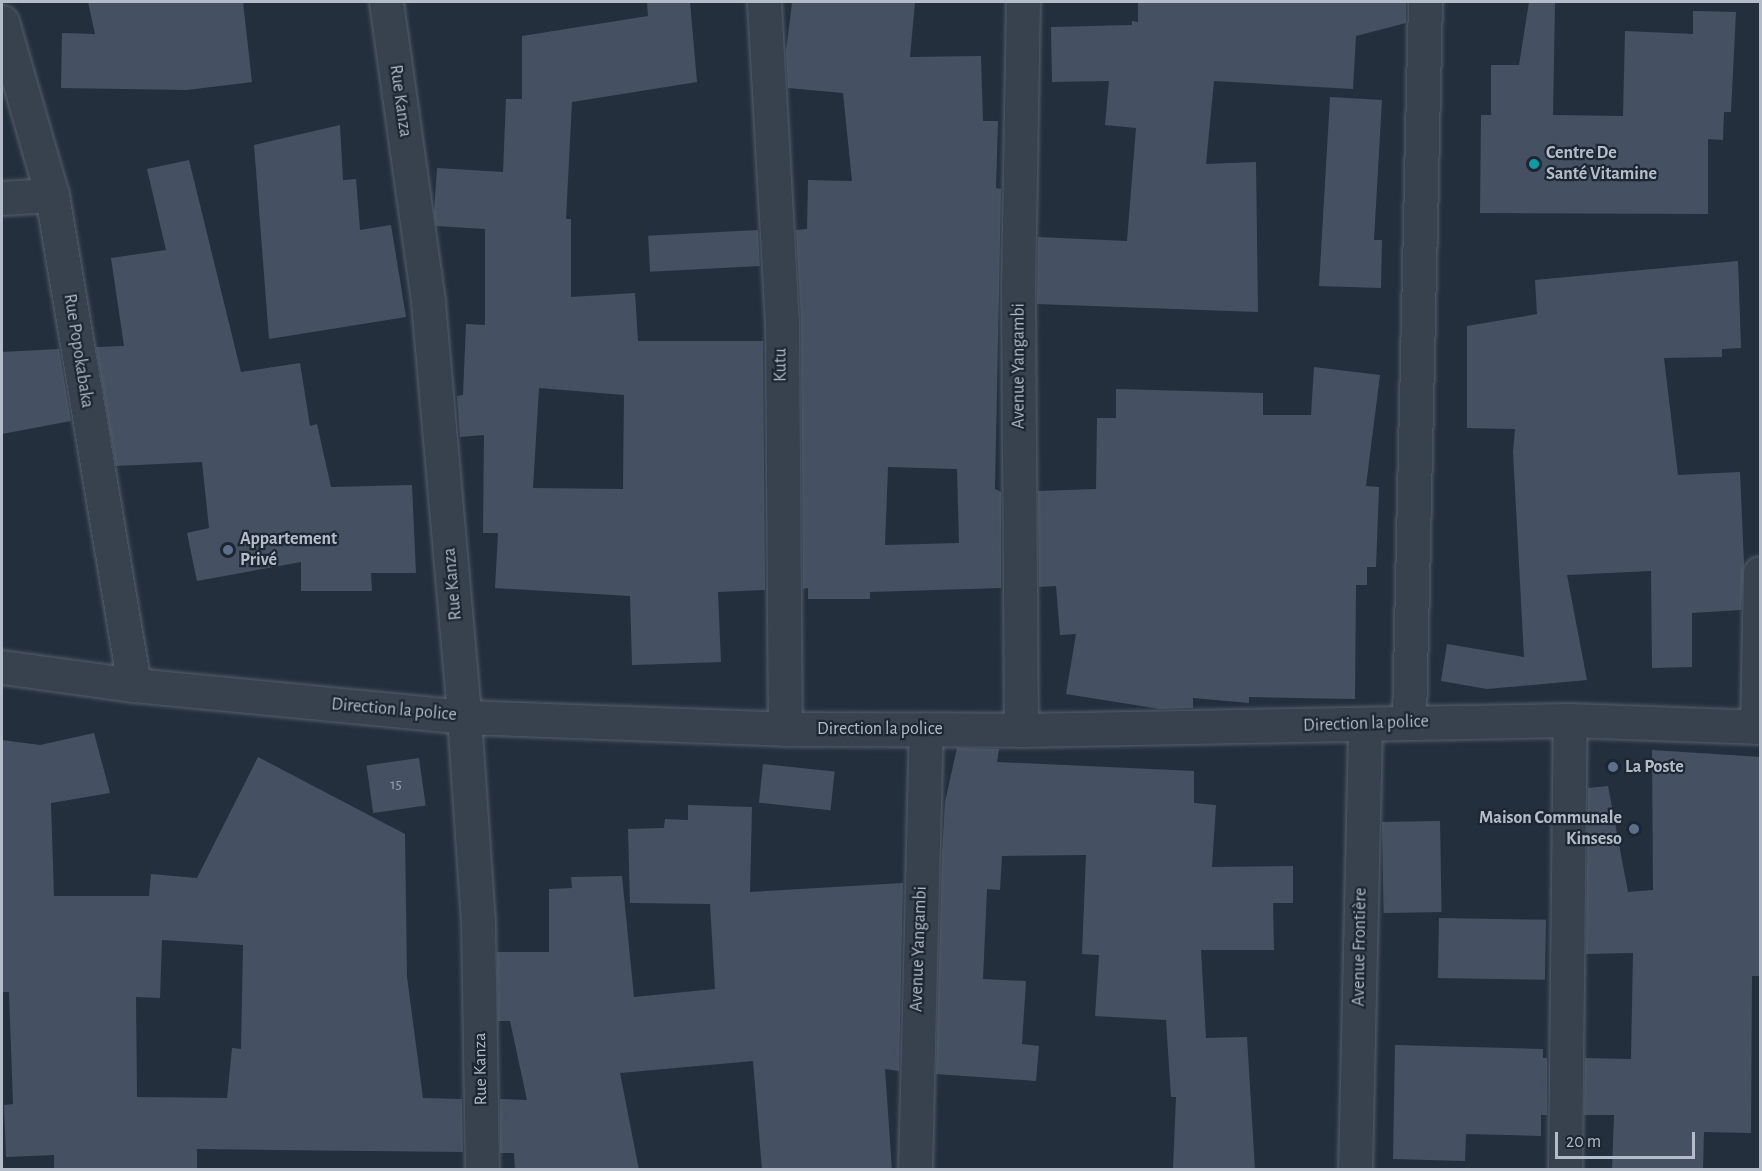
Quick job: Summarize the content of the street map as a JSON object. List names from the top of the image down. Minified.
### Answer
{"streets":{"street":["Rue Kanza","Rue Popokabaka","Kutu","Avenue Yangambi","Direction la police","Avenue Frontière"]},"crossings":[["Rue Kanza","Direction la police"],["Rue Popokabaka","Direction la police"],["Kutu","Direction la police"],["Avenue Yangambi","Direction la police"],["Direction la police","Avenue Frontière"]],"places":["Centre De Santé Vitamine","Appartement Privé","La Poste","Maison Communale Kinseso"],"house_numbers":["15"],"scale_bar":"20 m"}
